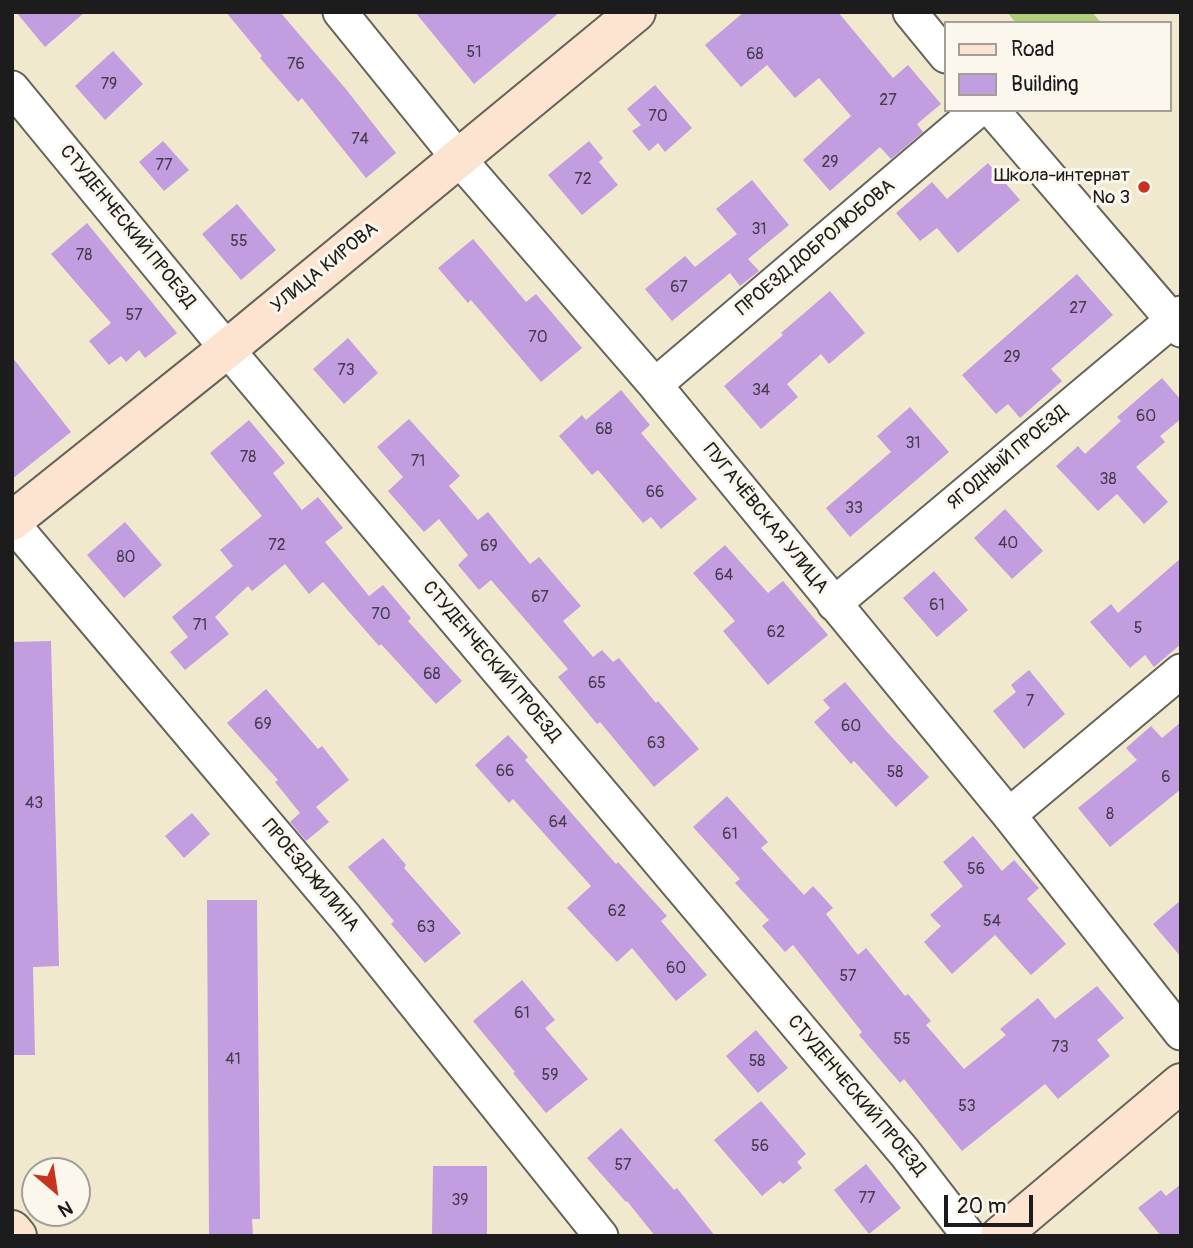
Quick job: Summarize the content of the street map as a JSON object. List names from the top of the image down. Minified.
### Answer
{"streets":{"street":["СТУДЕНЧЕСКИЙ ПРОЕЗД","ПРОЕЗД ДОБРОЛЮБОВА","УЛИЦА КИРОВА","ЯГОДНЫЙ ПРОЕЗД","ПУГАЧЁВСКАЯ УЛИЦА","ПРОЕЗД ЖИЛИНА"]},"crossings":[["СТУДЕНЧЕСКИЙ ПРОЕЗД","УЛИЦА КИРОВА"],["ПРОЕЗД ДОБРОЛЮБОВА","ПУГАЧЁВСКАЯ УЛИЦА"],["УЛИЦА КИРОВА","ПУГАЧЁВСКАЯ УЛИЦА"],["УЛИЦА КИРОВА","ПРОЕЗД ЖИЛИНА"],["ЯГОДНЫЙ ПРОЕЗД","ПУГАЧЁВСКАЯ УЛИЦА"]],"places":["Школа-интернат № 3"],"house_numbers":["51","68","76","79","27","70","74","29","77","72","31","55","78","67","27","57","70","29","73","34","60","68","31","78","71","38","66","33","40","72","69","80","64","67","61","70","71","5","62","68","65","7","69","60","63","66","58","6","43","8","64","61","56","62","54","63","60","57","61","55","73","41","58","59","53","56","57","77","39"],"legend":["Road","Building"],"scale_bar":"20 m","north":"bottom right"}
